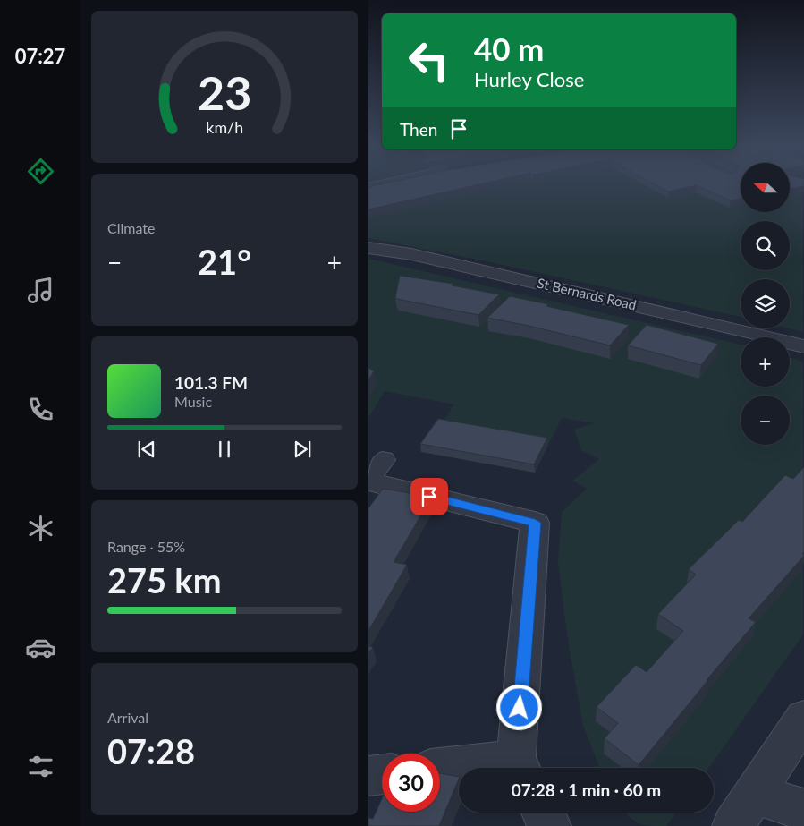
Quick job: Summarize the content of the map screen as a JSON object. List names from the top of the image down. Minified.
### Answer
{"streets":{"street":["St Bernards Road"]},"north":"left","page":{"tabs":"07:27","turn":["40 m","Hurley Close"],"then":"Then","map_buttons":["+","−"],"tile":["Climate",["Range · 55%","275 km"],["Arrival","07:28"]],"heat":["−","21°","+"],"song":["101.3 FM","Music"],"limit":"30","trip":"07:28 · 1 min · 60 m","gauge":["23","km/h"]}}
